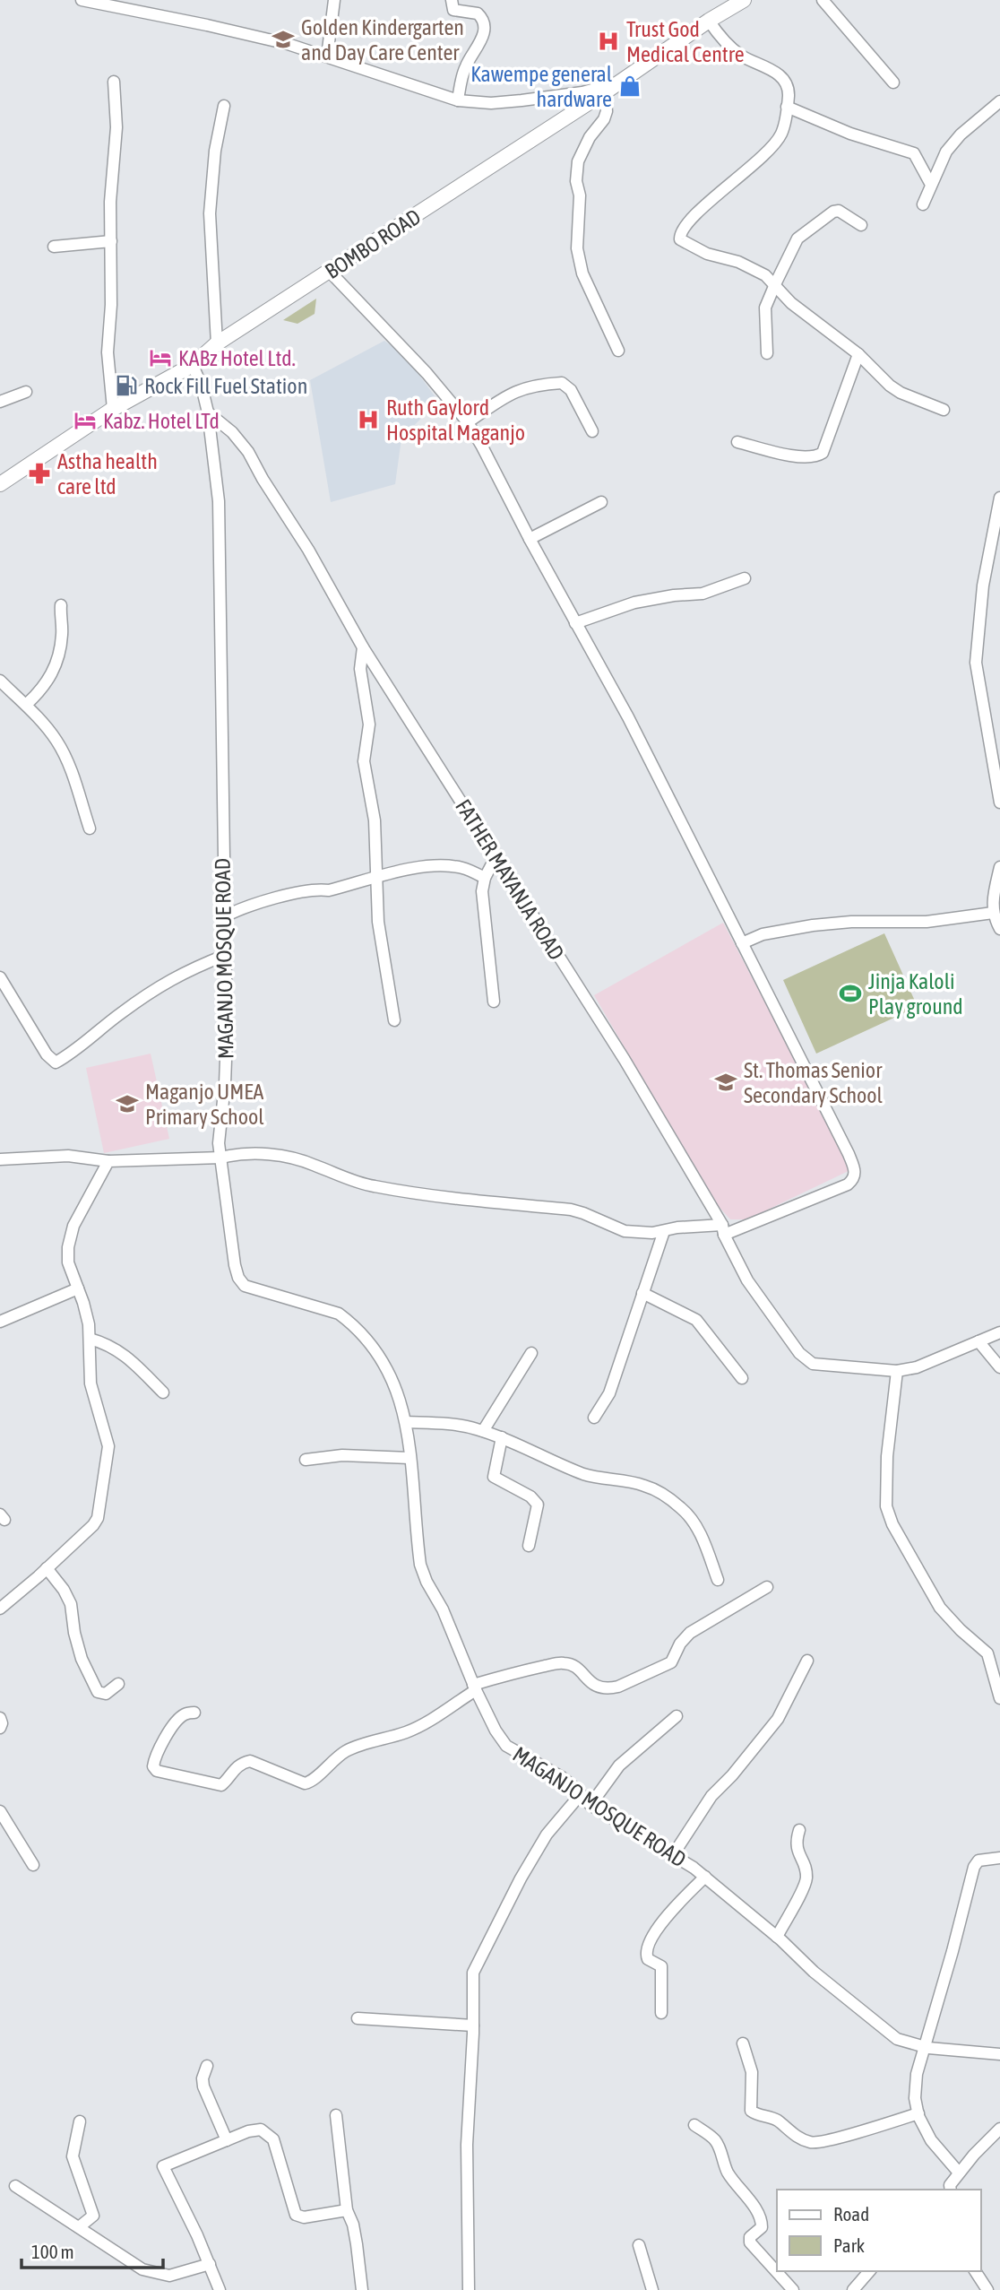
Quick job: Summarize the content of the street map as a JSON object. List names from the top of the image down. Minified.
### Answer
{"streets":{"main road":["BOMBO ROAD"],"street":["FATHER MAYANJA ROAD","MAGANJO MOSQUE ROAD"]},"crossings":[["BOMBO ROAD","MAGANJO MOSQUE ROAD"],["FATHER MAYANJA ROAD","MAGANJO MOSQUE ROAD"]],"places":{"school or university":["Golden Kindergarten and Day Care Center","St. Thomas Senior Secondary School","Maganjo UMEA Primary School"],"hospital":["Trust God Medical Centre","Ruth Gaylord Hospital Maganjo"],"shop":["Kawempe general hardware"],"hotel":["KABz Hotel Ltd.","Kabz. Hotel LTd"],"fuel station":["Rock Fill Fuel Station"],"pharmacy":["Astha health care ltd"],"sports":["Jinja Kaloli Play ground"]},"legend":["Road","Park"],"scale_bar":"100 m"}
